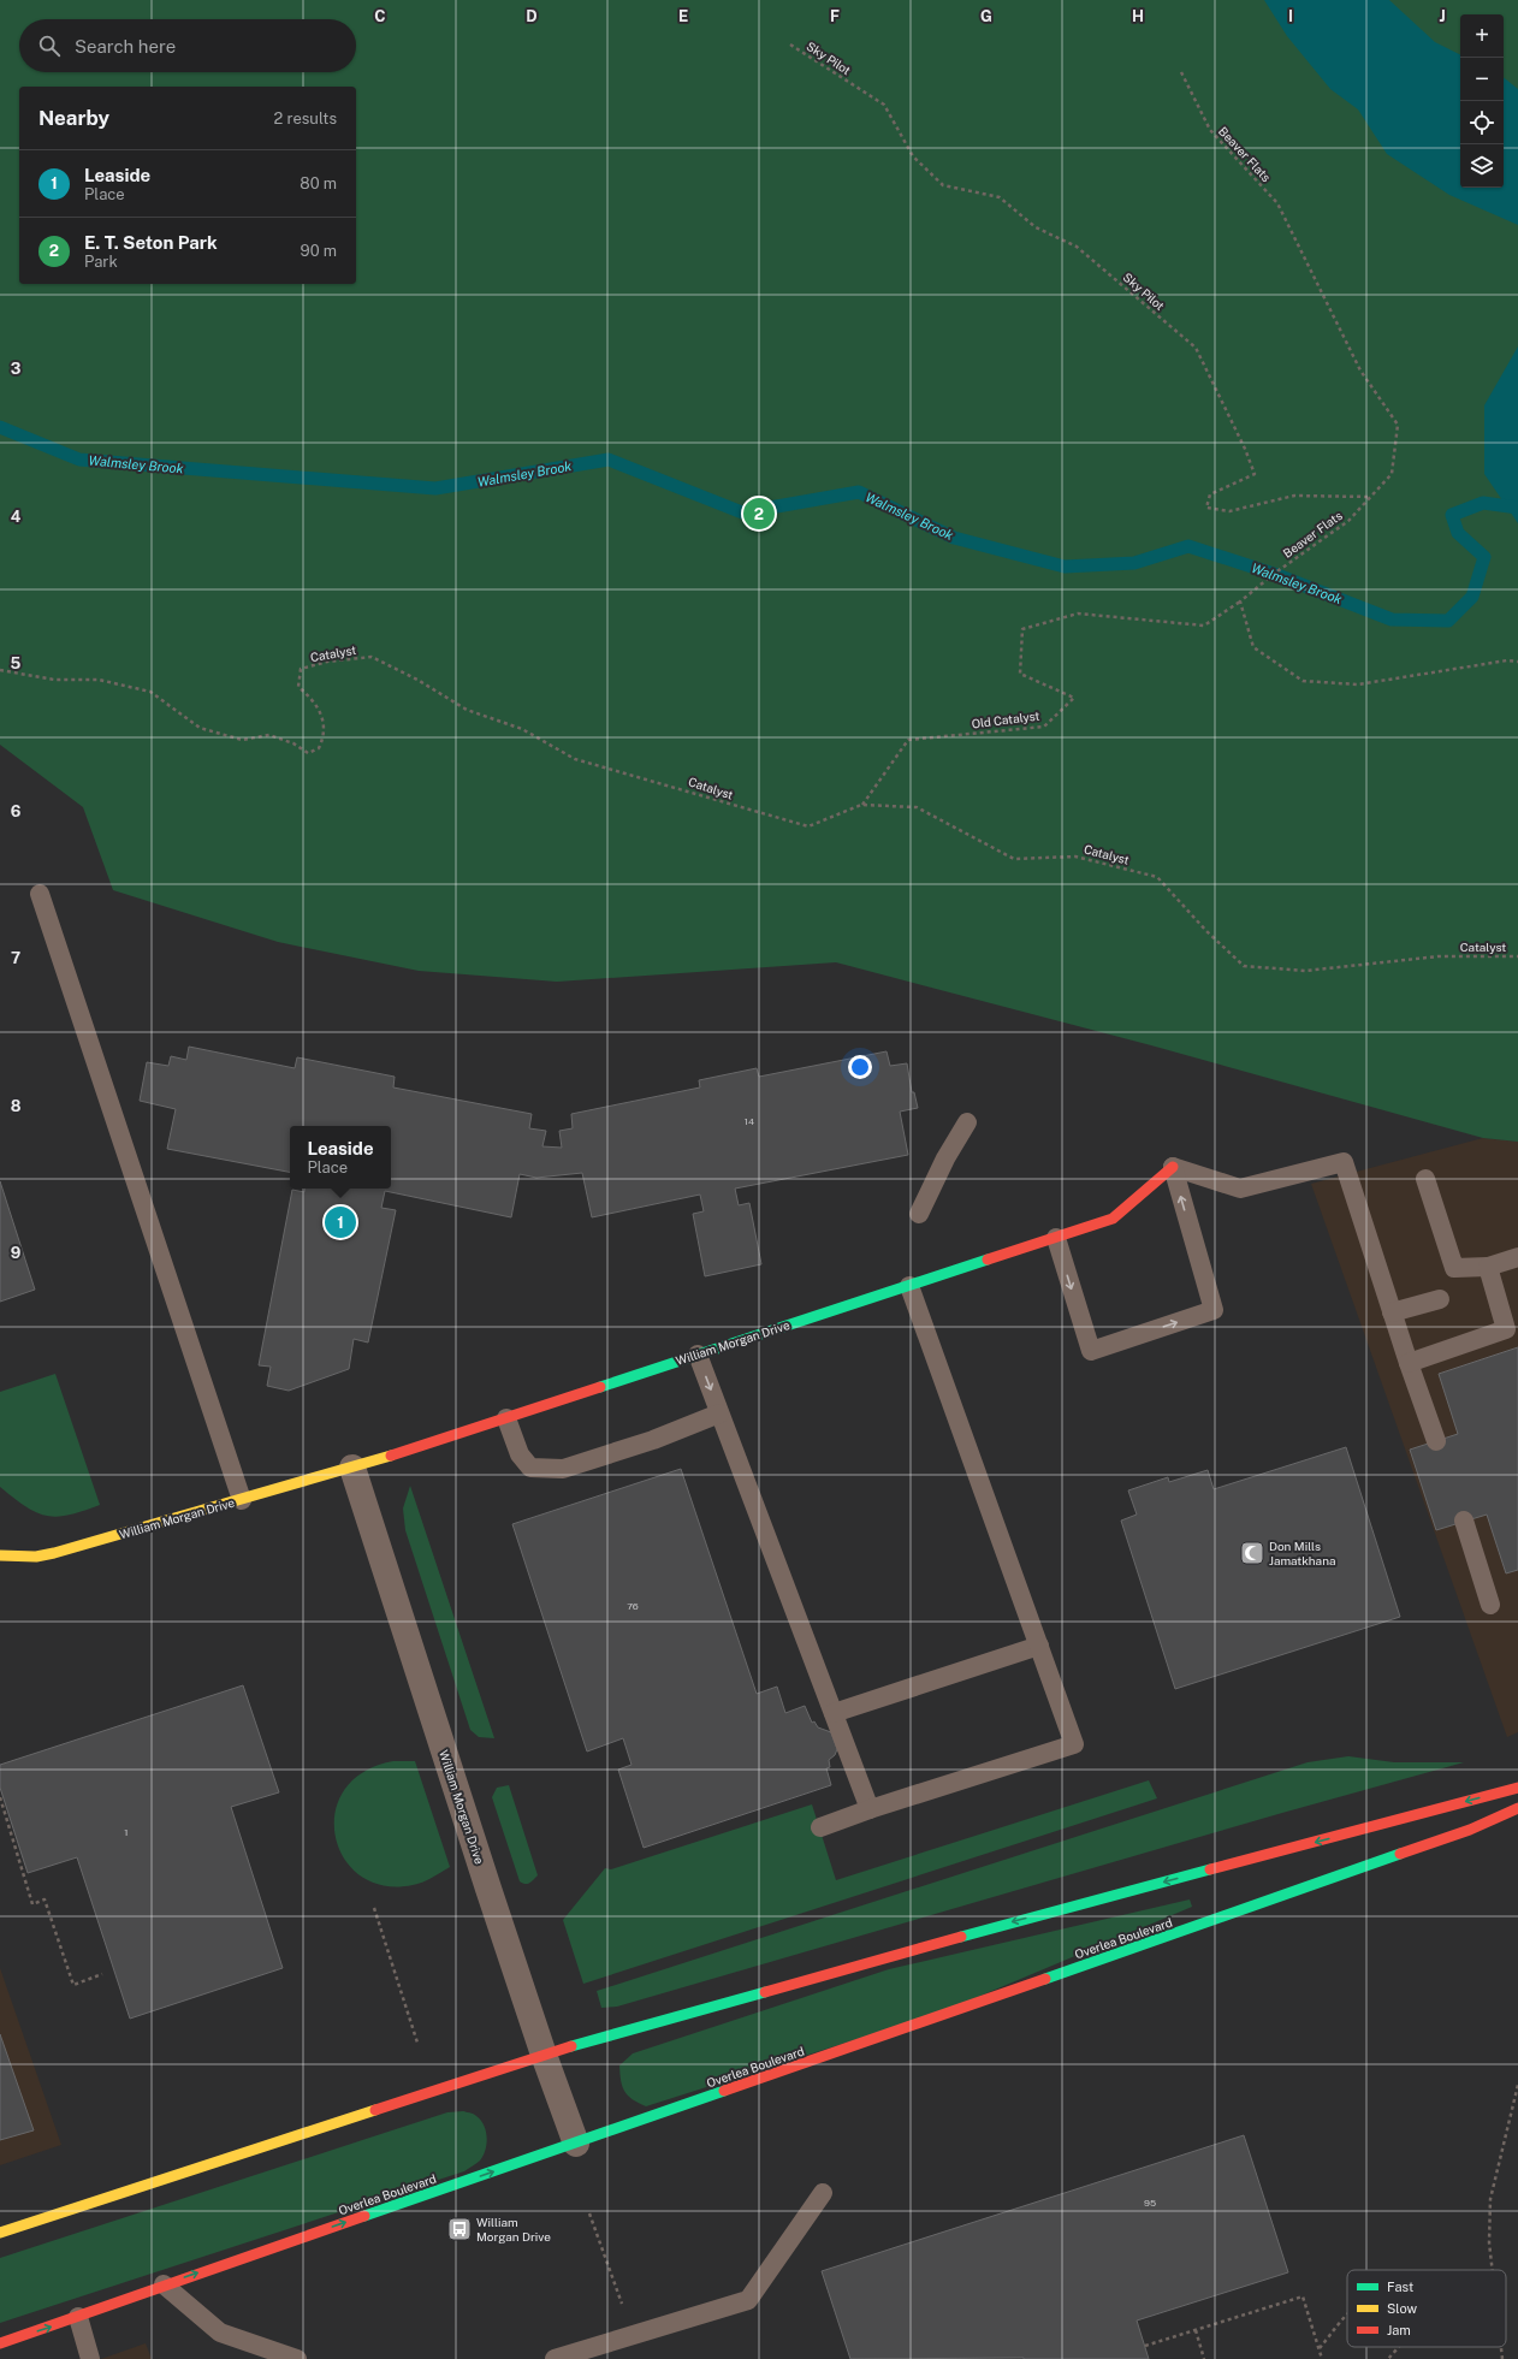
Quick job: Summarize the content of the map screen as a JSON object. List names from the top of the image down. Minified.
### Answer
{"streets":{"main road":["William Morgan Drive","Overlea Boulevard"],"path":["Sky Pilot","Beaver Flats","Catalyst","Old Catalyst"]},"crossings":[["Sky Pilot","Beaver Flats"],["Beaver Flats","Old Catalyst"],["Catalyst","Old Catalyst"],["William Morgan Drive","Overlea Boulevard"]],"water":["Walmsley Brook"],"places":{"mosque":["Don Mills Jamatkhana"],"bus stop":["William Morgan Drive"]},"house_numbers":["14","76","1","95"],"legend":["Fast","Slow","Jam"],"page":{"map_buttons":["+","−"],"search":"Search here","heading":["Nearby","2 results"],"list":[{"mark":"1","name":"Leaside","note":"Place","value":"80 m"},{"mark":"2","name":"E. T. Seton Park","note":"Park","value":"90 m"}],"pins":["2","1"],"popup":["Leaside","Place"]},"grid":{"columns":["C","D","E","F","G","H","I","J"],"rows":["3","4","5","6","7","8","9"]}}
